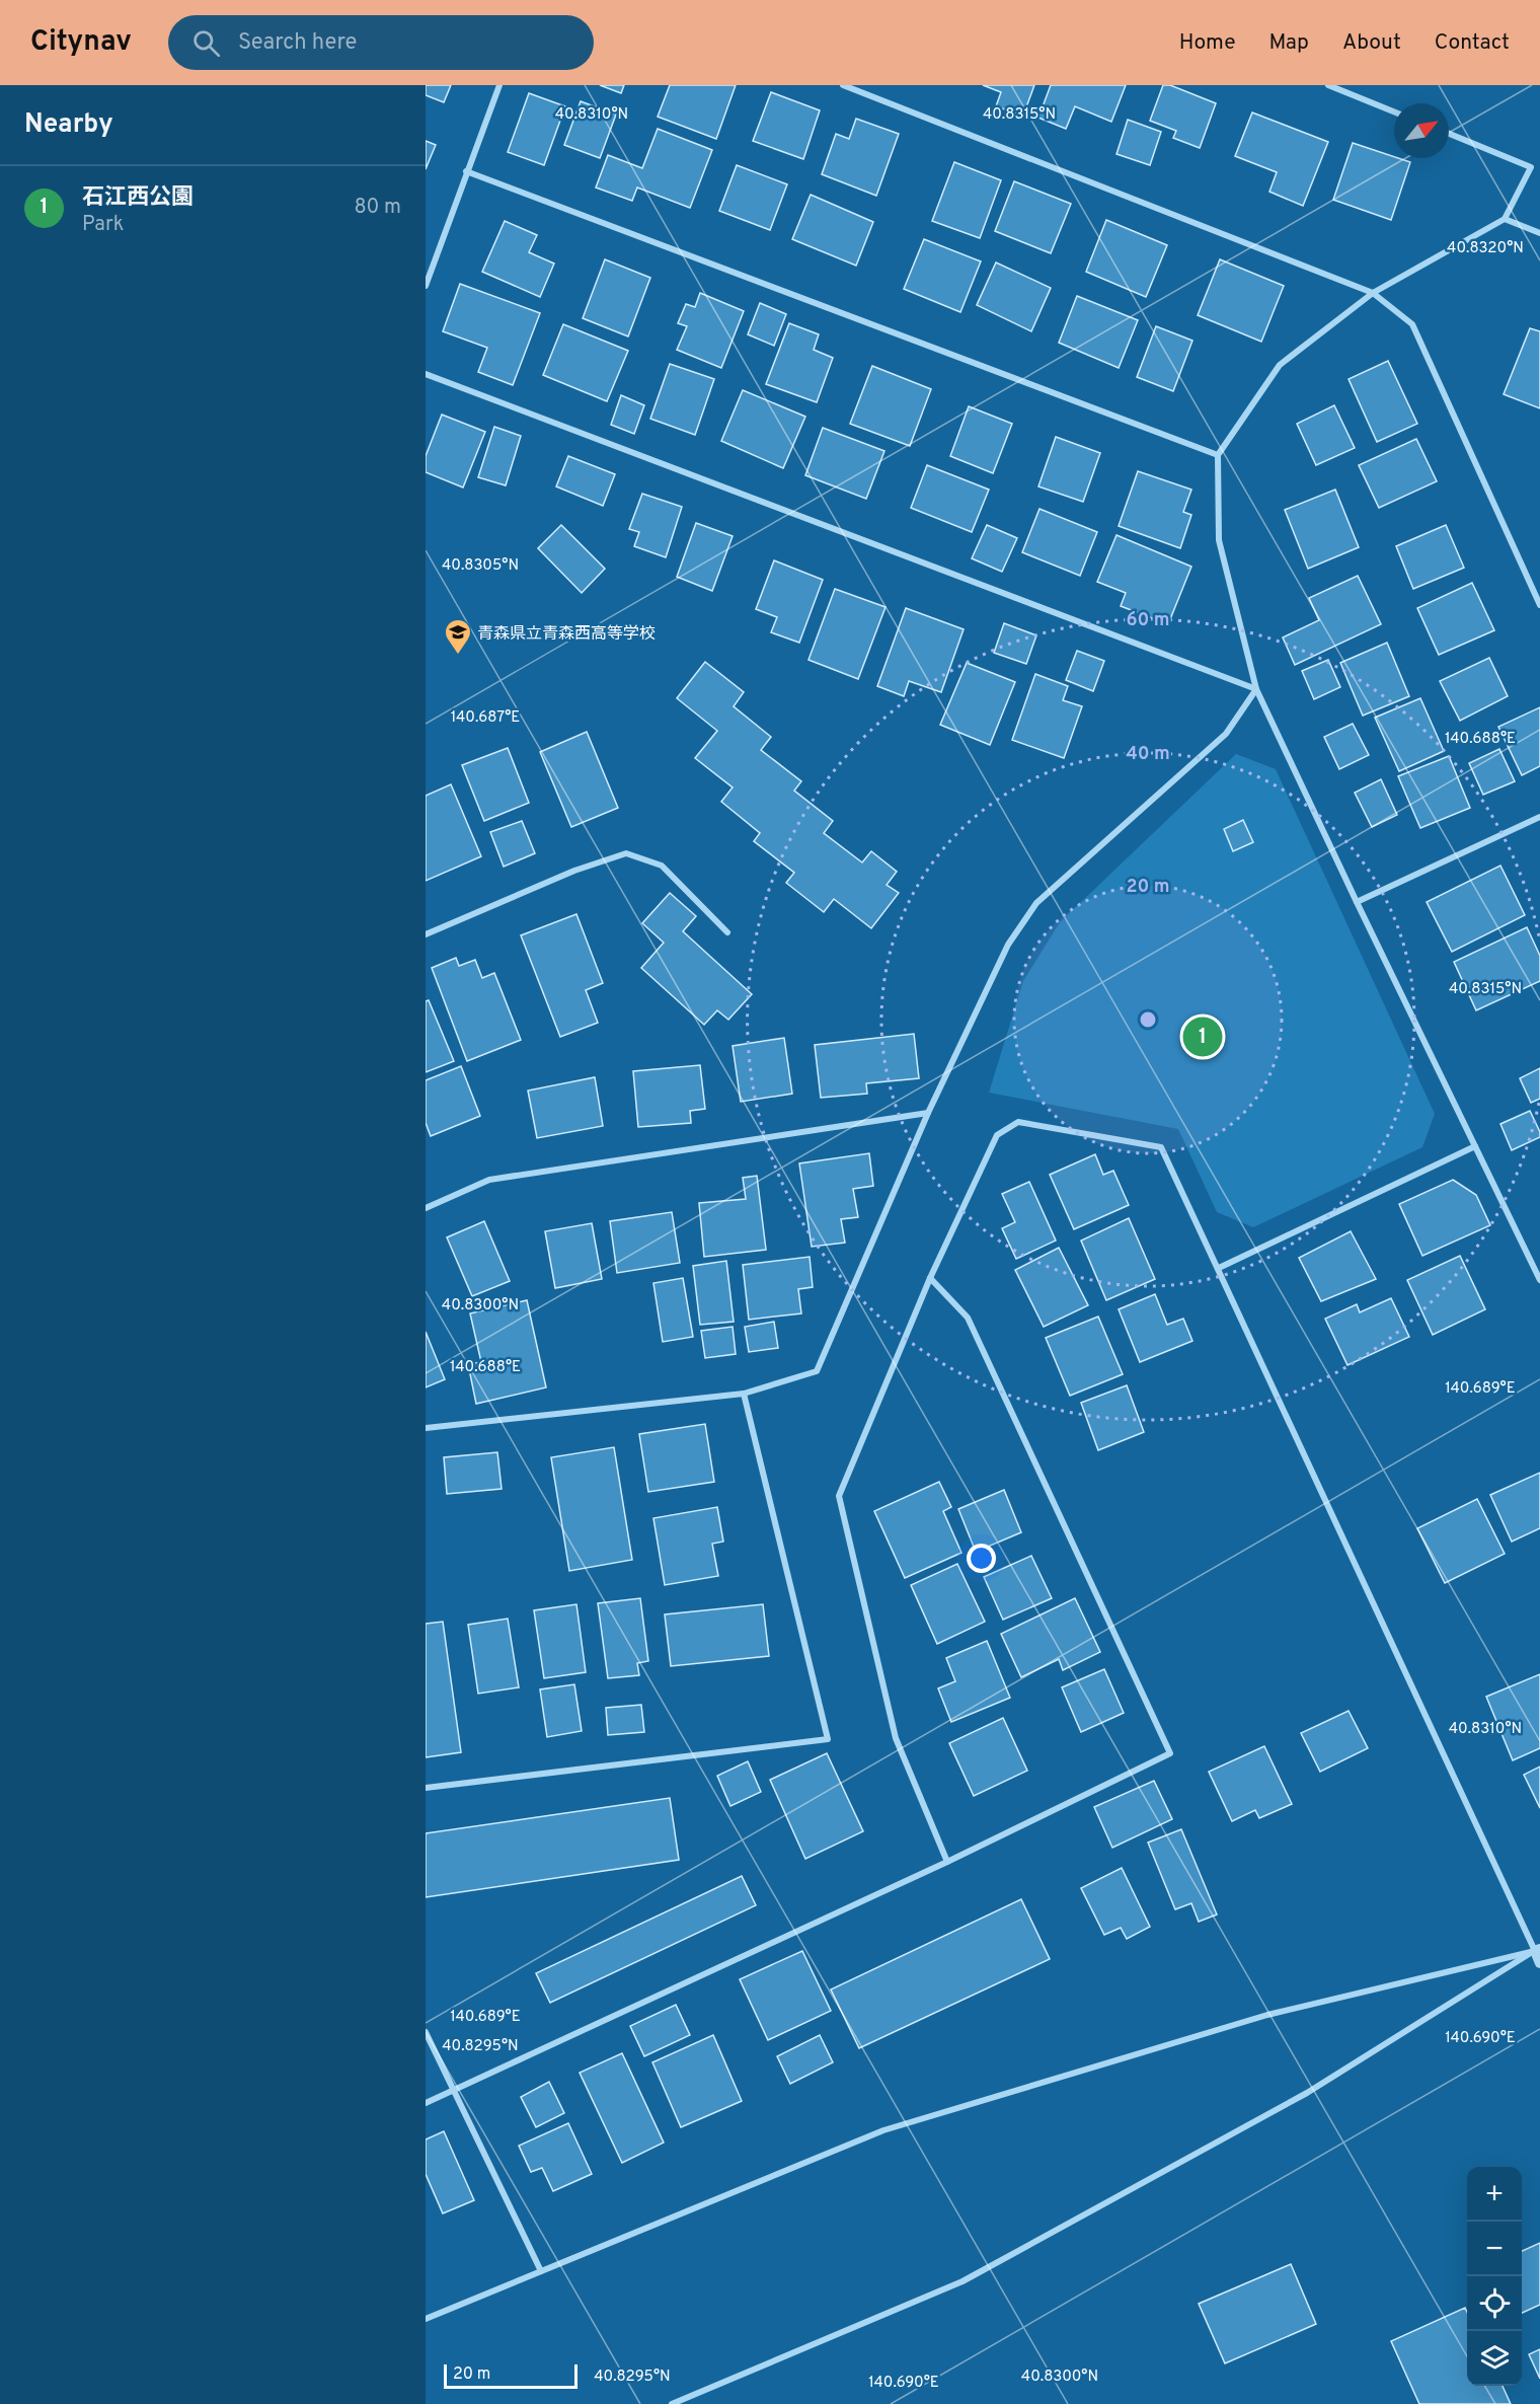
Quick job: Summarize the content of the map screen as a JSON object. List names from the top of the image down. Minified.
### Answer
{"places":{"school or university":["青森県立青森西高等学校"]},"scale_bar":"20 m","north":"top right","page":{"header":"Citynav","search":"Search here","nav":["Home","Map","About","Contact"],"heading":"Nearby","list":[{"mark":"1","name":"石江西公園","note":"Park","value":"80 m"}],"pins":"1","map_buttons":["+","−"],"scale":"20 m"},"coordinates":["40.8310°N","40.8315°N","40.8320°N","40.8305°N","140.687°E","140.688°E","40.8300°N","140.689°E","140.690°E","40.8295°N"],"rings":["60 m","40 m","20 m"]}
